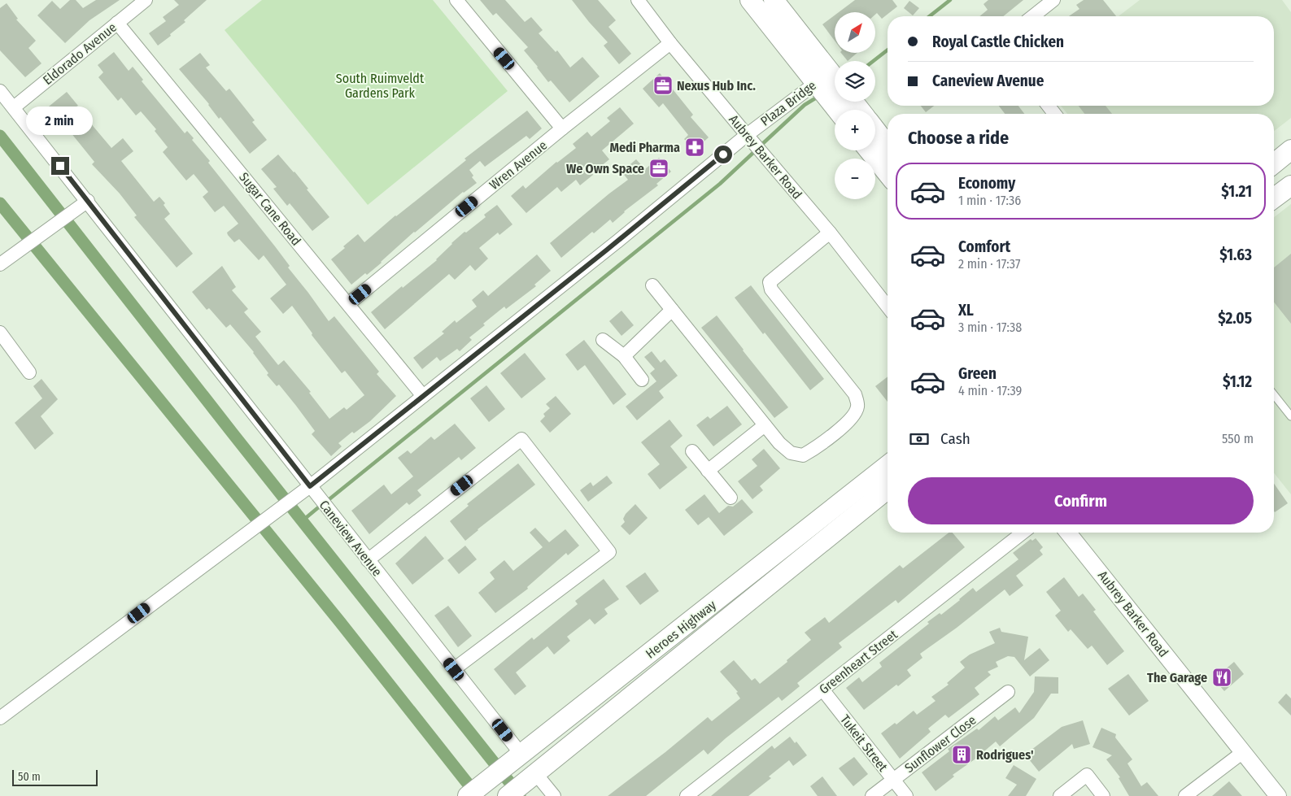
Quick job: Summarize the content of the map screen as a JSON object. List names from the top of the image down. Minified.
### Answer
{"streets":{"main road":["Heroes Highway"],"street":["Eldorado Avenue","Plaza Bridge","Aubrey Barker Road","Wren Avenue","Sugar Cane Road","Caneview Avenue","Greenheart Street","Tukeit Street","Sunflower Close"]},"crossings":[["Eldorado Avenue","Sugar Cane Road"],["Eldorado Avenue","Caneview Avenue"],["Plaza Bridge","Aubrey Barker Road"],["Plaza Bridge","Sugar Cane Road"],["Plaza Bridge","Caneview Avenue"],["Aubrey Barker Road","Wren Avenue"],["Wren Avenue","Sugar Cane Road"],["Caneview Avenue","Heroes Highway"],["Greenheart Street","Tukeit Street"],["Tukeit Street","Sunflower Close"]],"parks":["South Ruimveldt Gardens Park"],"places":{"office":["Nexus Hub Inc.","We Own Space"],"pharmacy":["Medi Pharma"],"restaurant":["The Garage"],"building":["Rodrigues'"]},"scale_bar":"50 m","north":"top right","page":{"map_buttons":["+","−"],"banner":["Royal Castle Chicken","Caneview Avenue"],"bubble":"2 min","heading":"Choose a ride","list":[{"name":"Economy","note":"1 min · 17:36","value":"$1.21"},{"name":"Comfort","note":"2 min · 17:37","value":"$1.63"},{"name":"XL","note":"3 min · 17:38","value":"$2.05"},{"name":"Green","note":"4 min · 17:39","value":"$1.12"}],"pay":["Cash","550 m"],"buttons":"Confirm","scale":"50 m"}}
